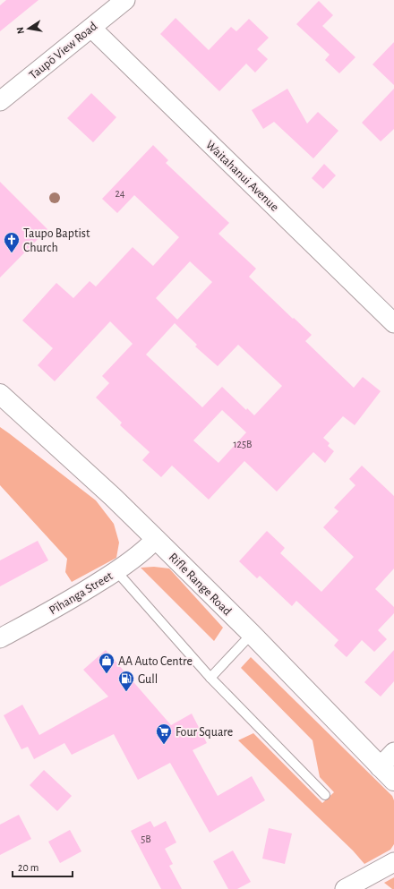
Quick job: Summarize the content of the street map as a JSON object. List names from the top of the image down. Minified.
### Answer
{"streets":{"street":["Taupō View Road","Waitahanui Avenue","Rifle Range Road","Pīhanga Street"]},"crossings":[["Taupō View Road","Waitahanui Avenue"],["Rifle Range Road","Pīhanga Street"]],"places":{"church":["Taupo Baptist Church"],"shop":["AA Auto Centre"],"fuel station":["Gull"],"supermarket":["Four Square"]},"house_numbers":["24","125B","5B"],"scale_bar":"20 m","north":"left"}
